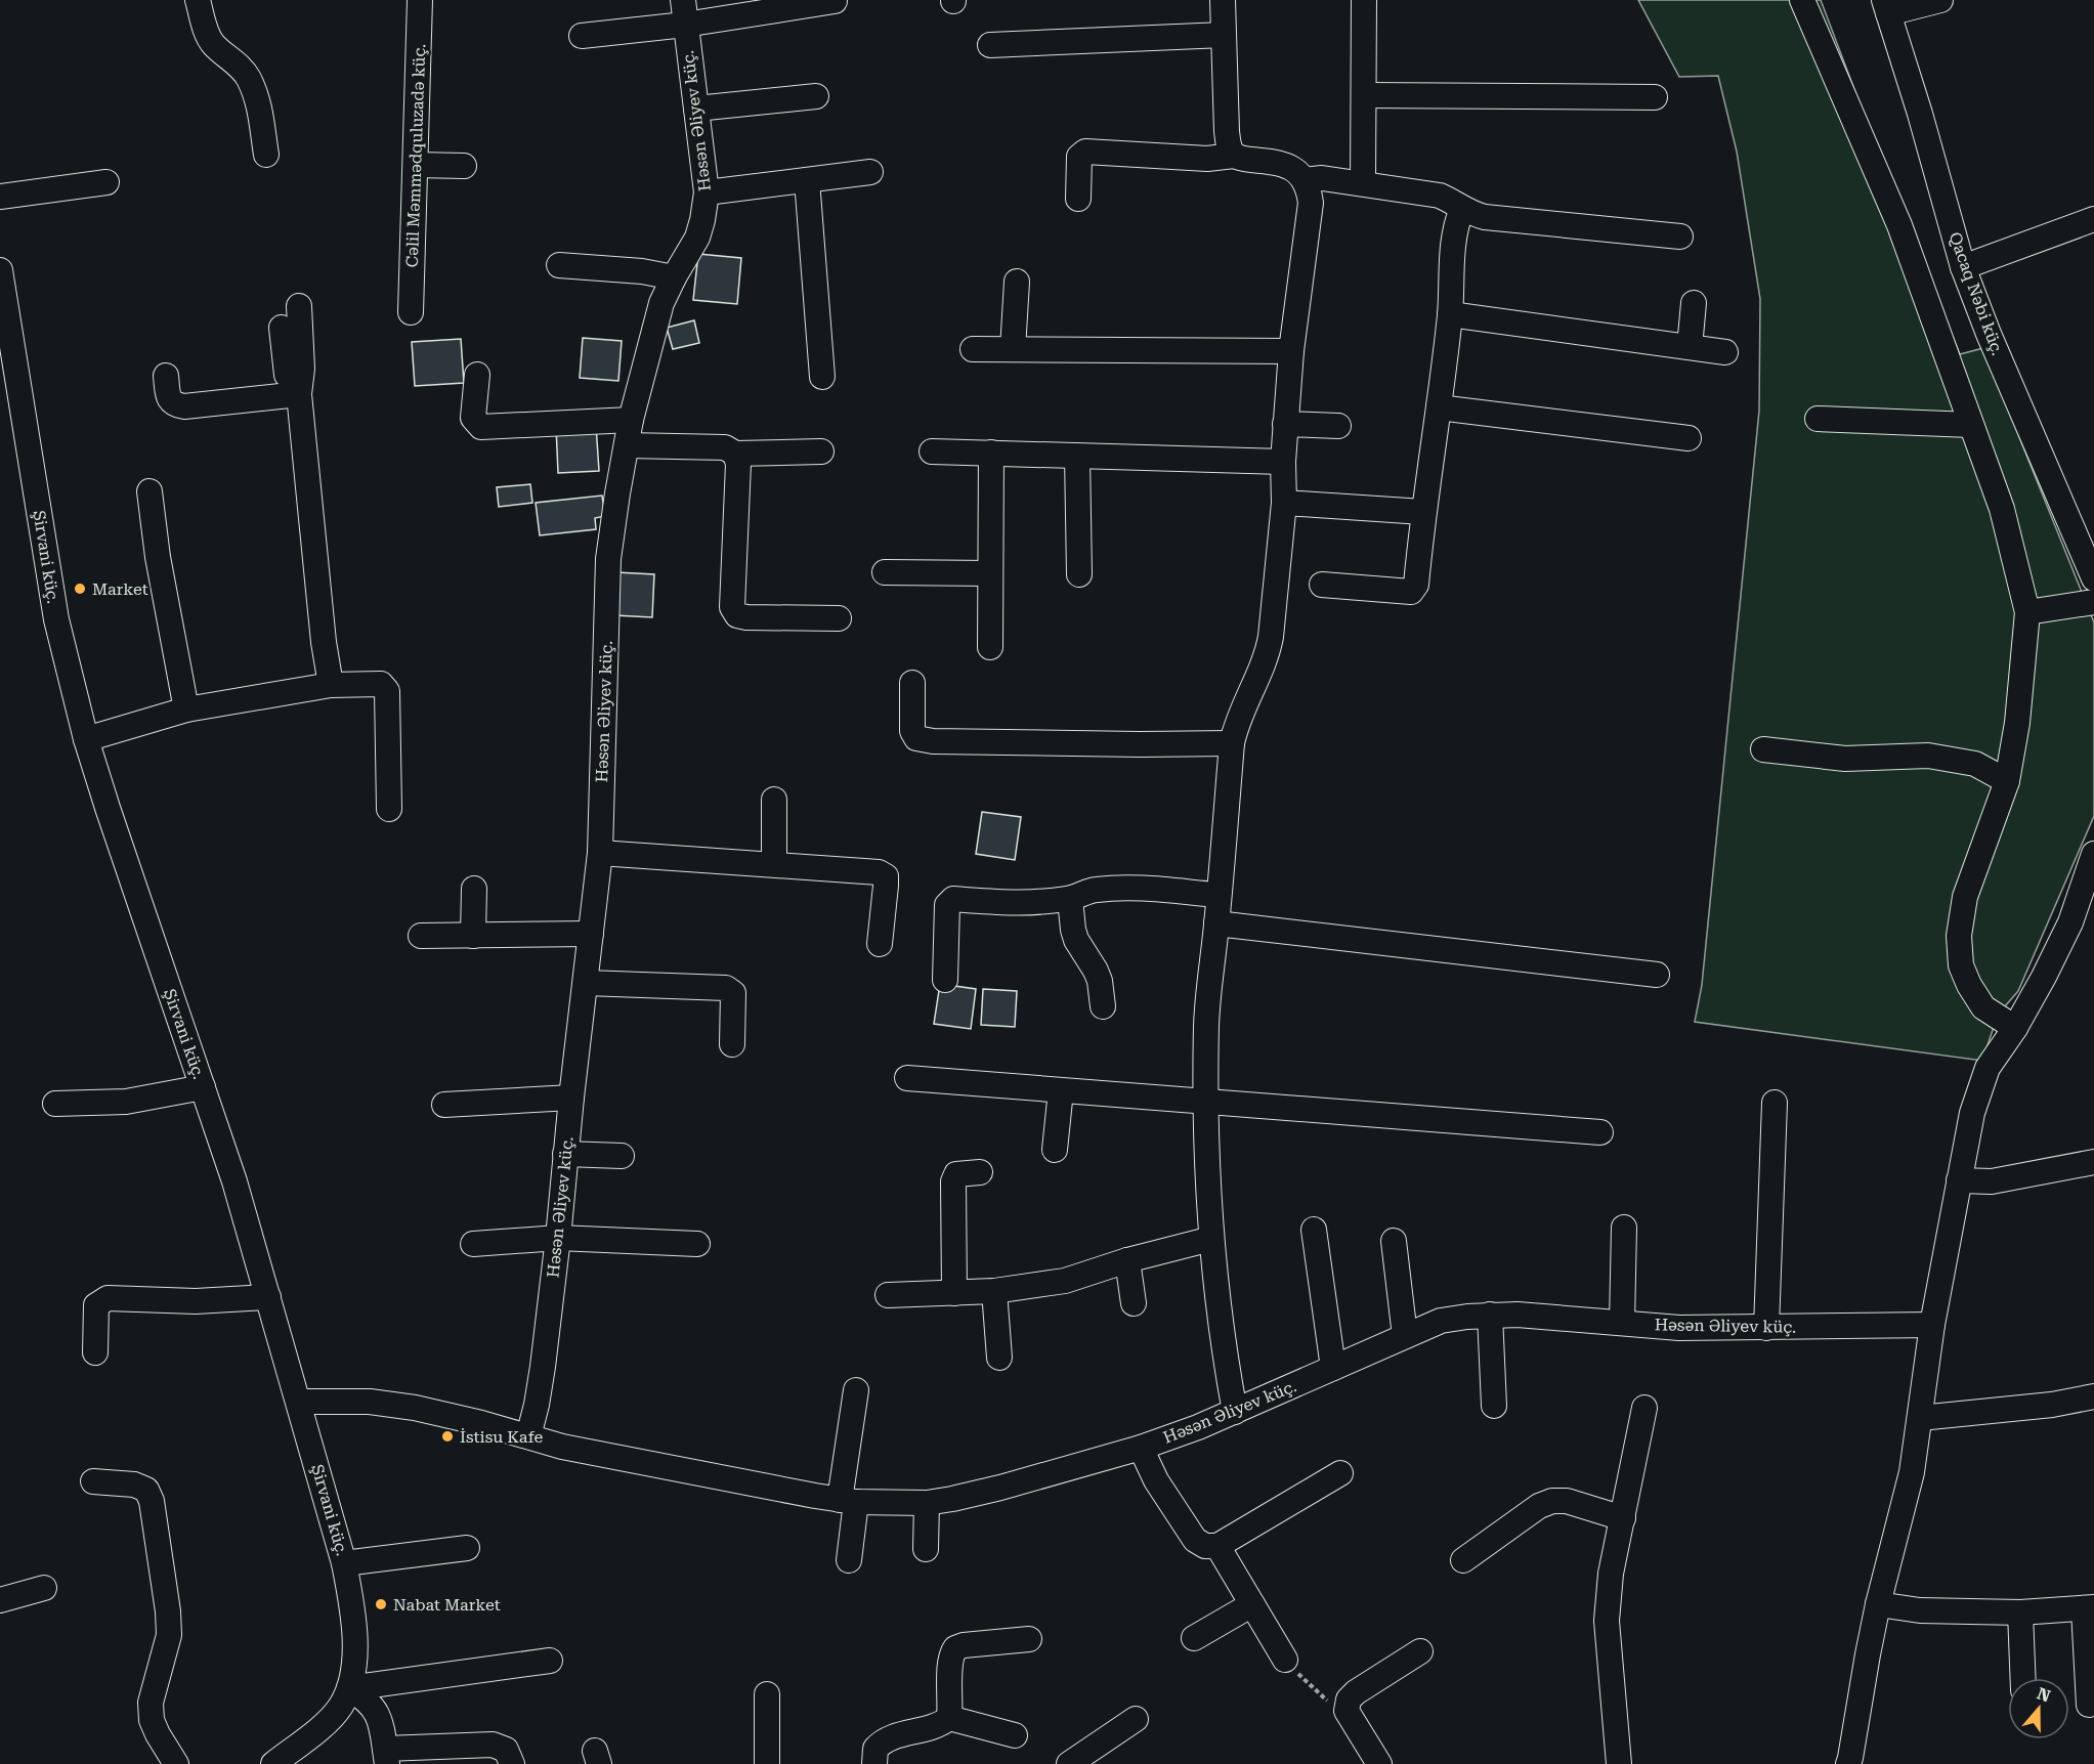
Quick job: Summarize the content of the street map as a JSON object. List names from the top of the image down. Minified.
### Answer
{"streets":{"street":["Həsən Əliyev küç.","Cəlil Məmmədquluzadə küç.","Qacaq Nəbi küç.","Şirvani küç."]},"crossings":[["Həsən Əliyev küç.","Şirvani küç."]],"places":["Market","İstisu Kafe","Nabat Market"],"north":"top"}
